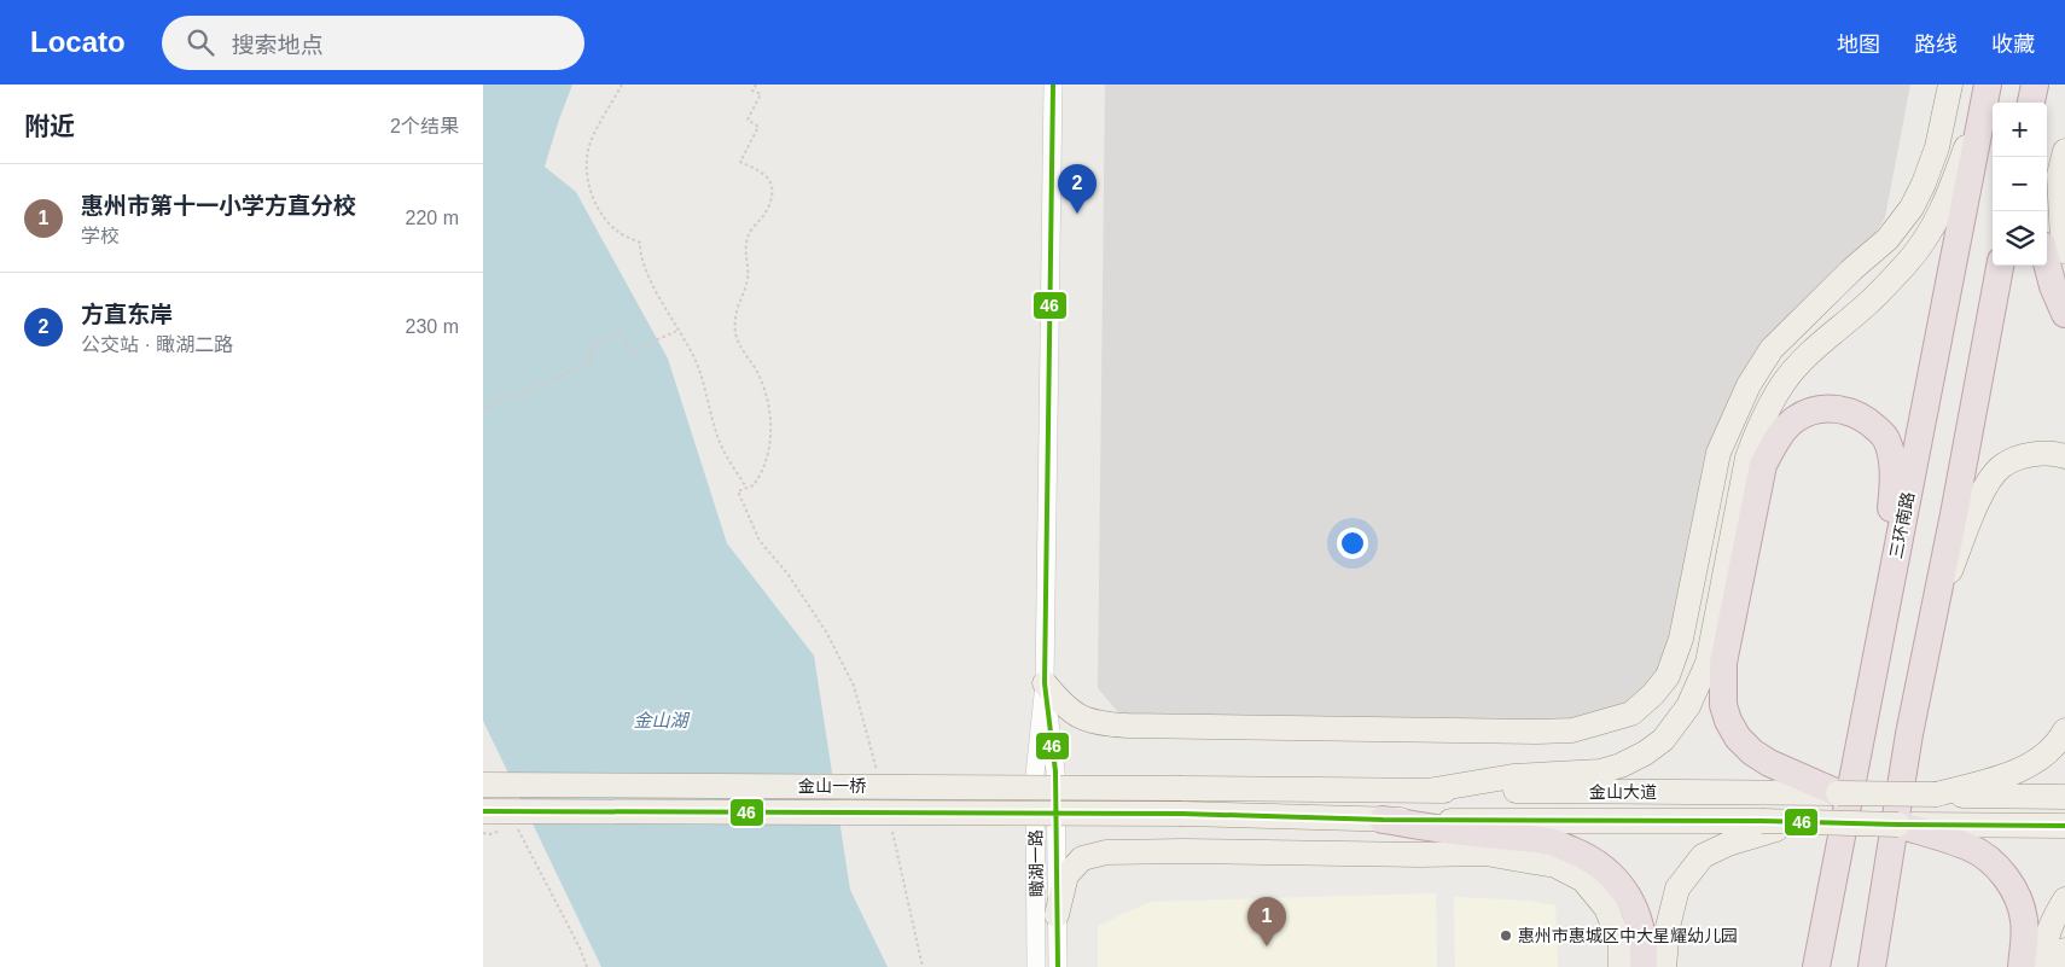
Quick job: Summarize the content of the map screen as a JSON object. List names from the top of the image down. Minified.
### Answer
{"streets":{"highway":["三环南路"],"main road":["金山一桥","金山大道"],"street":["瞰湖一路"]},"crossings":[["金山一桥","金山大道"]],"water":["金山湖"],"places":["惠州市惠城区中大星耀幼儿园"],"lines":["transit line 46"],"page":{"header":"Locato","search":"搜索地点","nav":["地图","路线","收藏"],"heading":["附近","2个结果"],"map_buttons":["+","−"],"list":[{"mark":"1","name":"惠州市第十一小学方直分校","note":"学校","value":"220 m"},{"mark":"2","name":"方直东岸","note":"公交站 · 瞰湖二路","value":"230 m"}],"pins":["2","1"]}}
